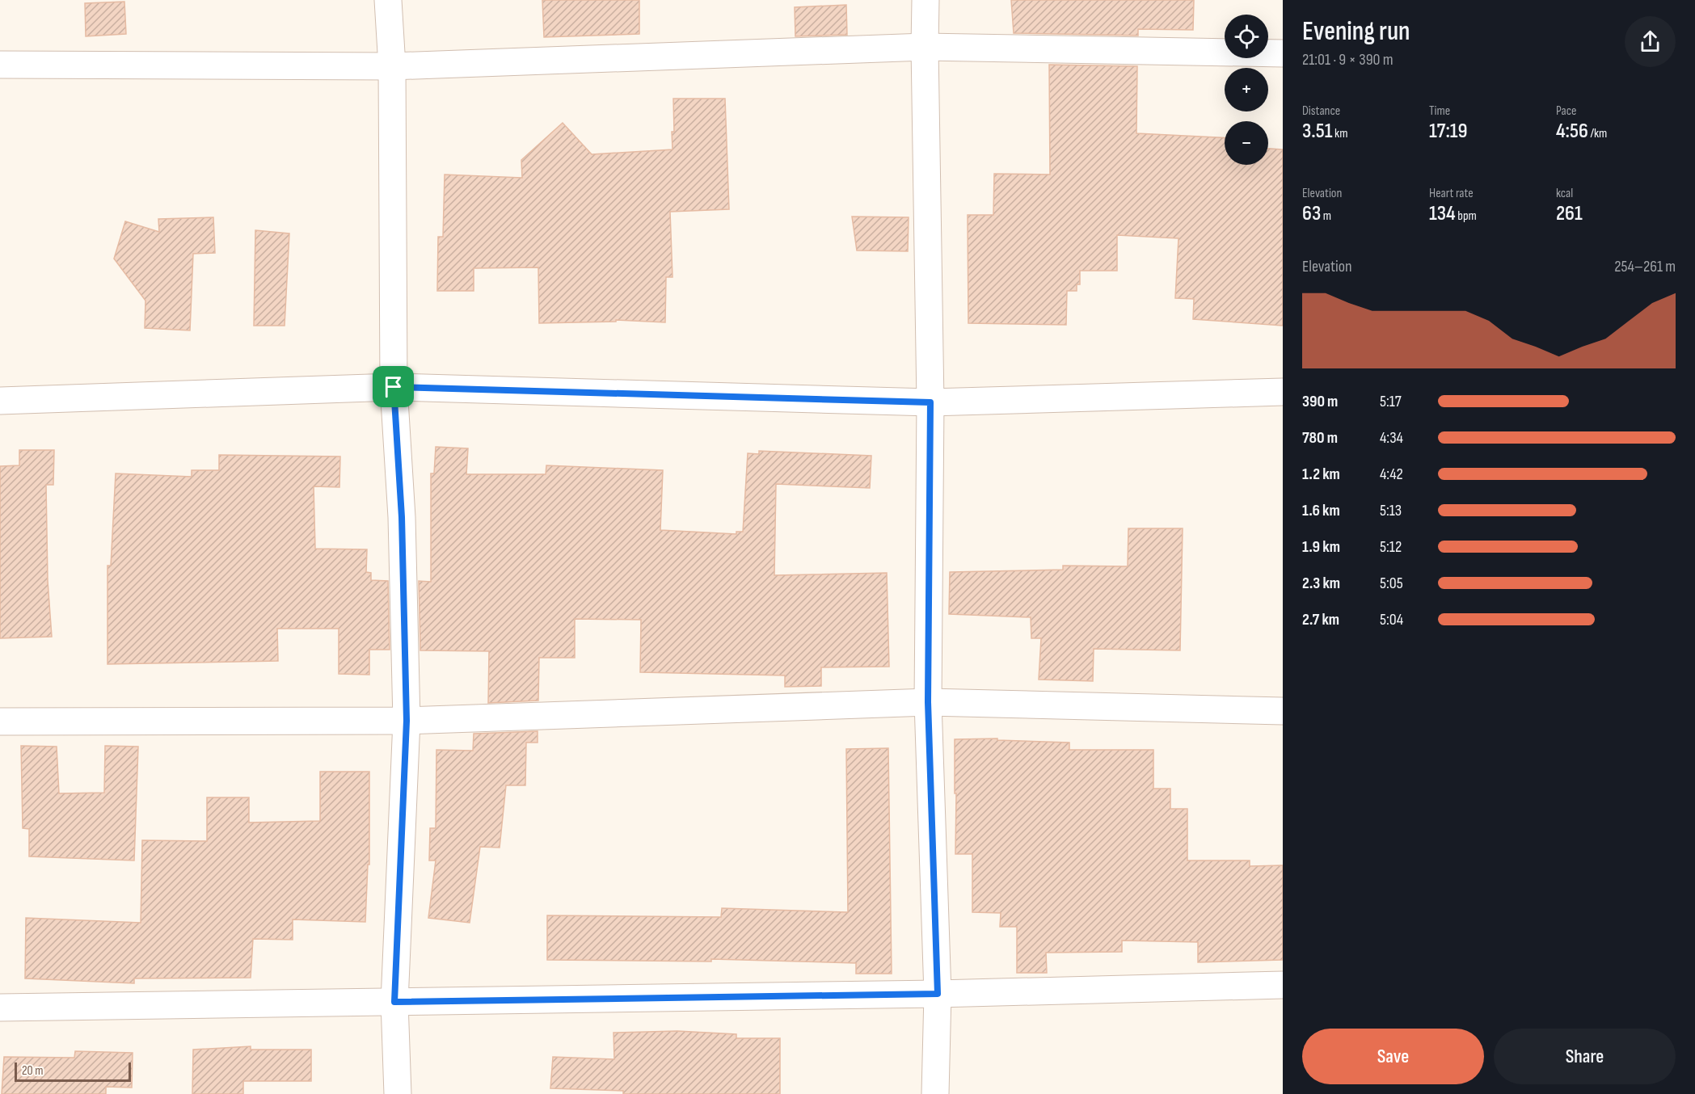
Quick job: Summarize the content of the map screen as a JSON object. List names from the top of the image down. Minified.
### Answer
{"scale_bar":"20 m","page":{"heading":["Evening run","21:01 · 9 × 390 m"],"map_buttons":["+","−"],"stats":[["Distance","3.51 km"],["Time","17:19"],["Pace","4:56 /km"],["Elevation","63 m"],["Heart rate","134 bpm"],["kcal","261"]],"chart":["Elevation","254–261 m"],"list":[{"name":"390 m","note":"5:17"},{"name":"780 m","note":"4:34"},{"name":"1.2 km","note":"4:42"},{"name":"1.6 km","note":"5:13"},{"name":"1.9 km","note":"5:12"},{"name":"2.3 km","note":"5:05"},{"name":"2.7 km","note":"5:04"}],"buttons":["Save","Share"],"scale":"20 m"}}
